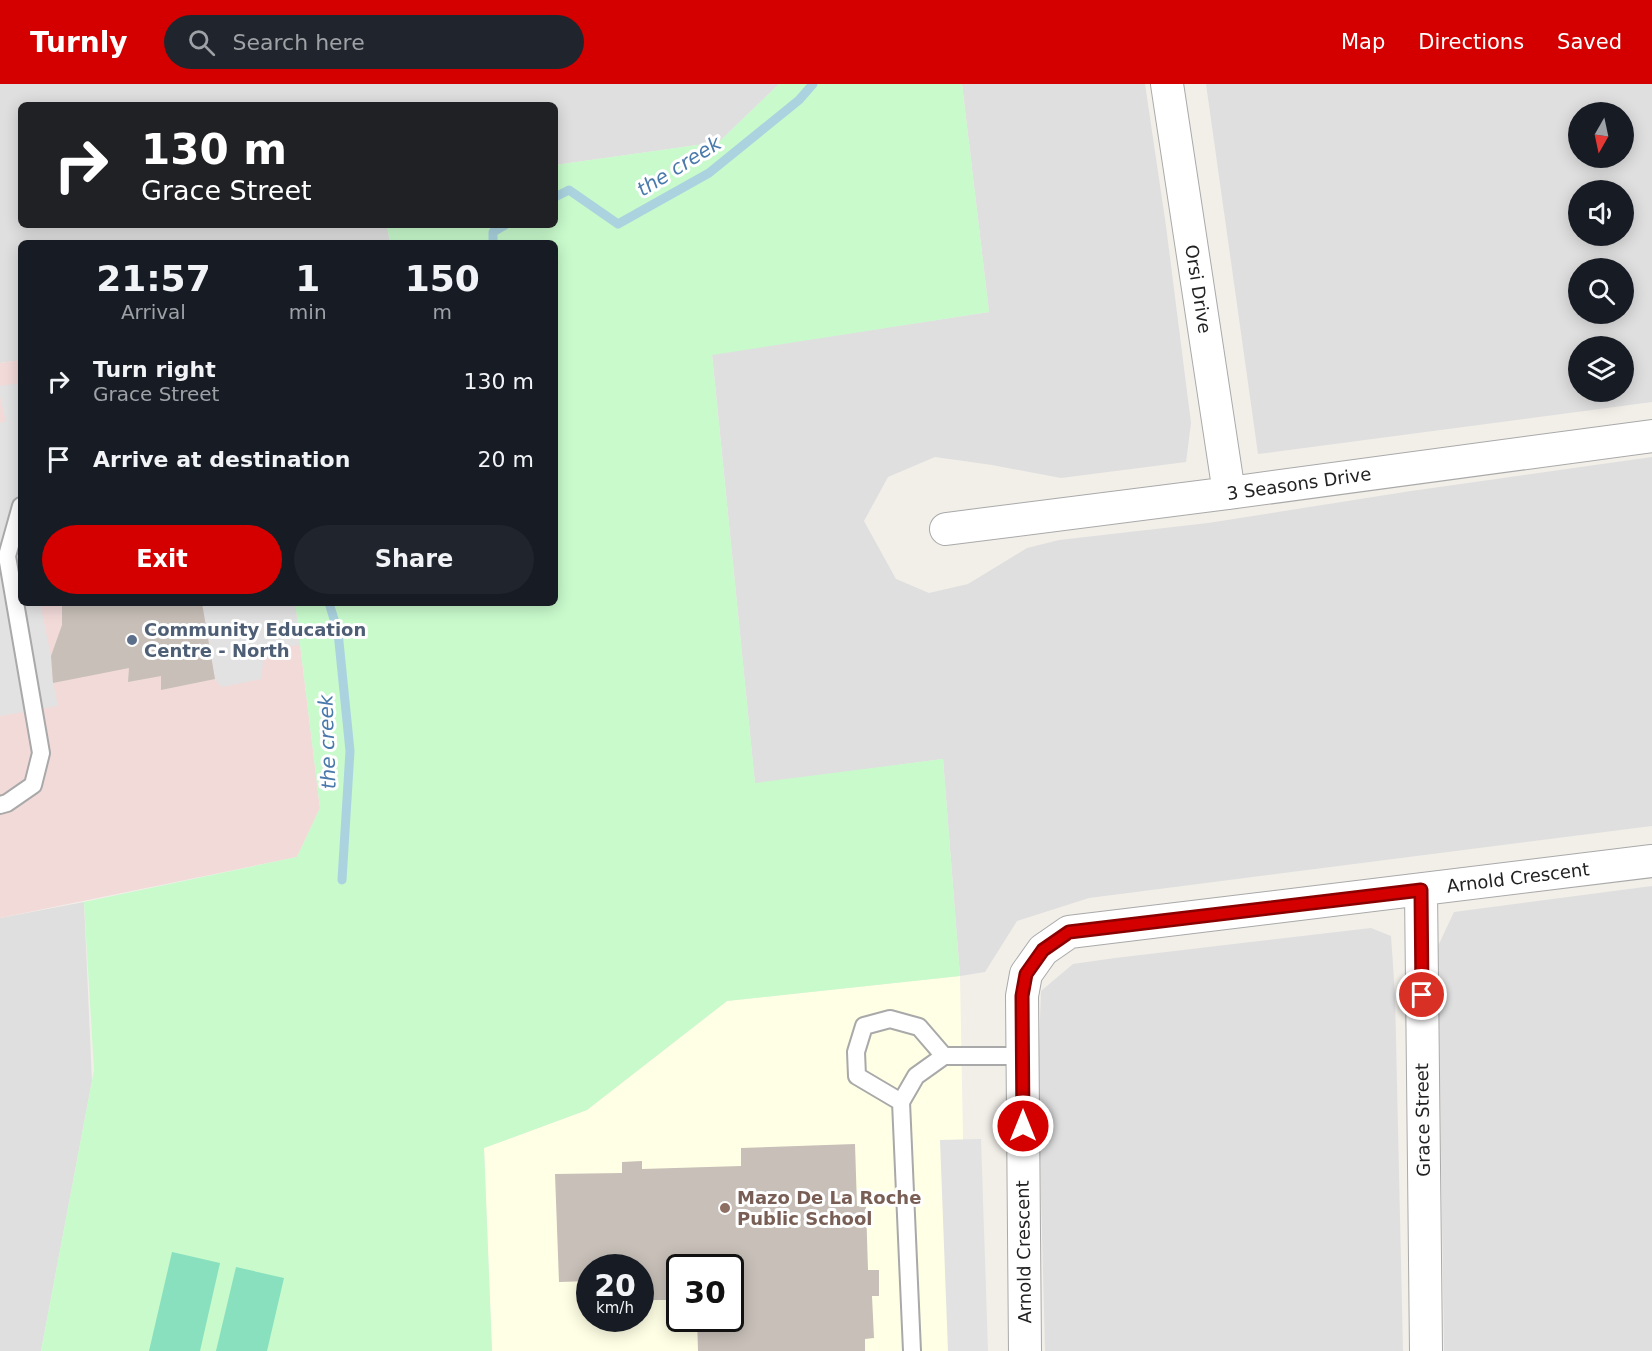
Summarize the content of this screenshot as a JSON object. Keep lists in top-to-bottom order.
{
  "streets": {
    "street": [
      "Orsi Drive",
      "3 Seasons Drive",
      "Arnold Crescent",
      "Grace Street"
    ]
  },
  "crossings": [
    ["Orsi Drive", "3 Seasons Drive"],
    ["Arnold Crescent", "Grace Street"]
  ],
  "water": ["the creek"],
  "places": ["Community Education Centre - North", "Mazo De La Roche Public School"],
  "north": "bottom",
  "page": {
    "header": "Turnly",
    "search": "Search here",
    "nav": ["Map", "Directions", "Saved"],
    "turn": ["130 m", "Grace Street"],
    "eta": [
      "21:57",
      "Arrival",
      "1",
      "min",
      "150",
      "m"
    ],
    "list": [
      {
        "name": "Turn right",
        "note": "Grace Street",
        "value": "130 m"
      },
      {
        "name": "Arrive at destination",
        "value": "20 m"
      }
    ],
    "buttons": ["Exit", "Share"],
    "speed": "20 km/h",
    "limit": "30"
  }
}
